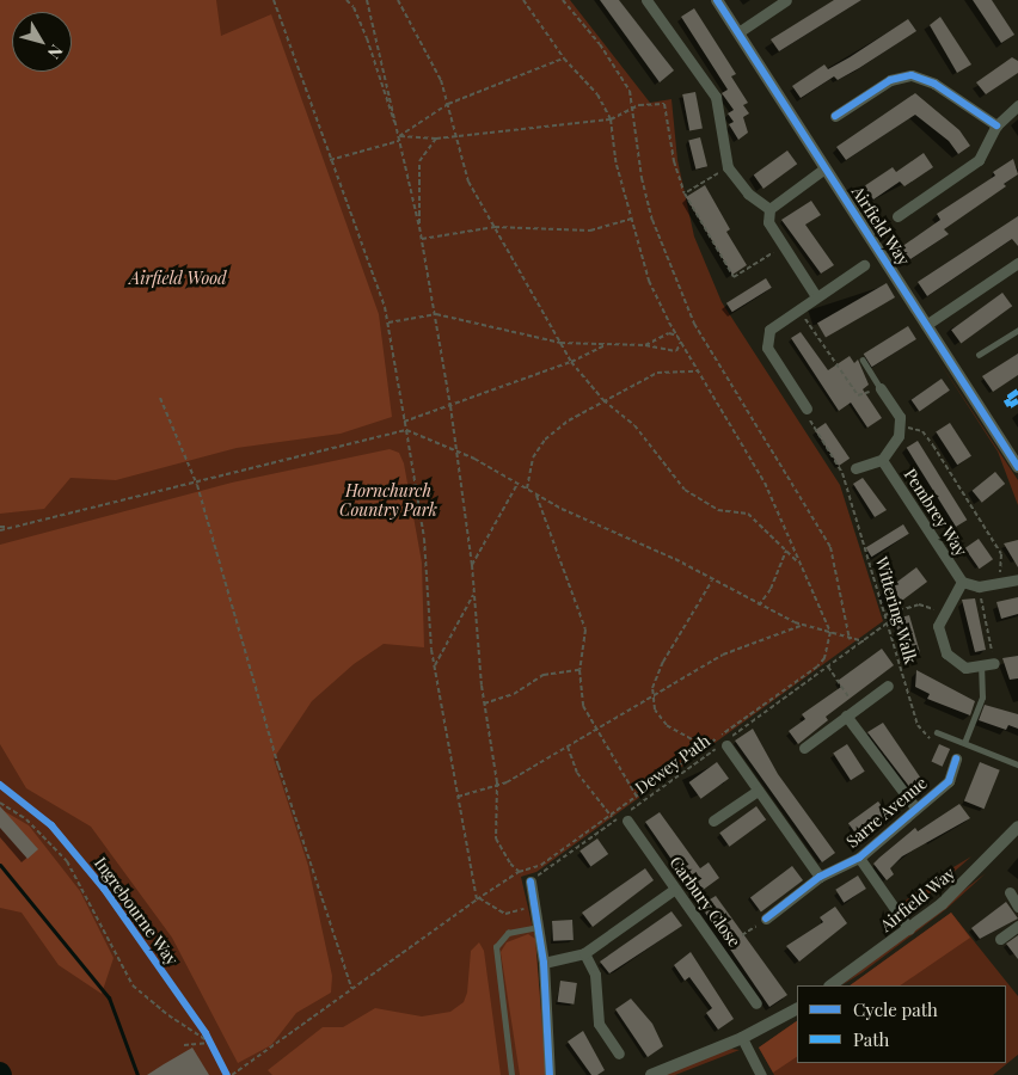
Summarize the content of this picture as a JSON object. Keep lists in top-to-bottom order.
{
  "streets": {
    "street": [
      "Airfield Way",
      "Pembrey Way",
      "Sarre Avenue",
      "Carbury Close"
    ],
    "path": ["Wittering Walk", "Dewey Path"],
    "cycle path": ["Ingrebourne Way"]
  },
  "crossings": [
    ["Airfield Way", "Sarre Avenue"],
    ["Wittering Walk", "Dewey Path"]
  ],
  "parks": ["Airfield Wood", "Hornchurch Country Park"],
  "legend": ["Cycle path", "Path"],
  "north": "bottom right"
}
